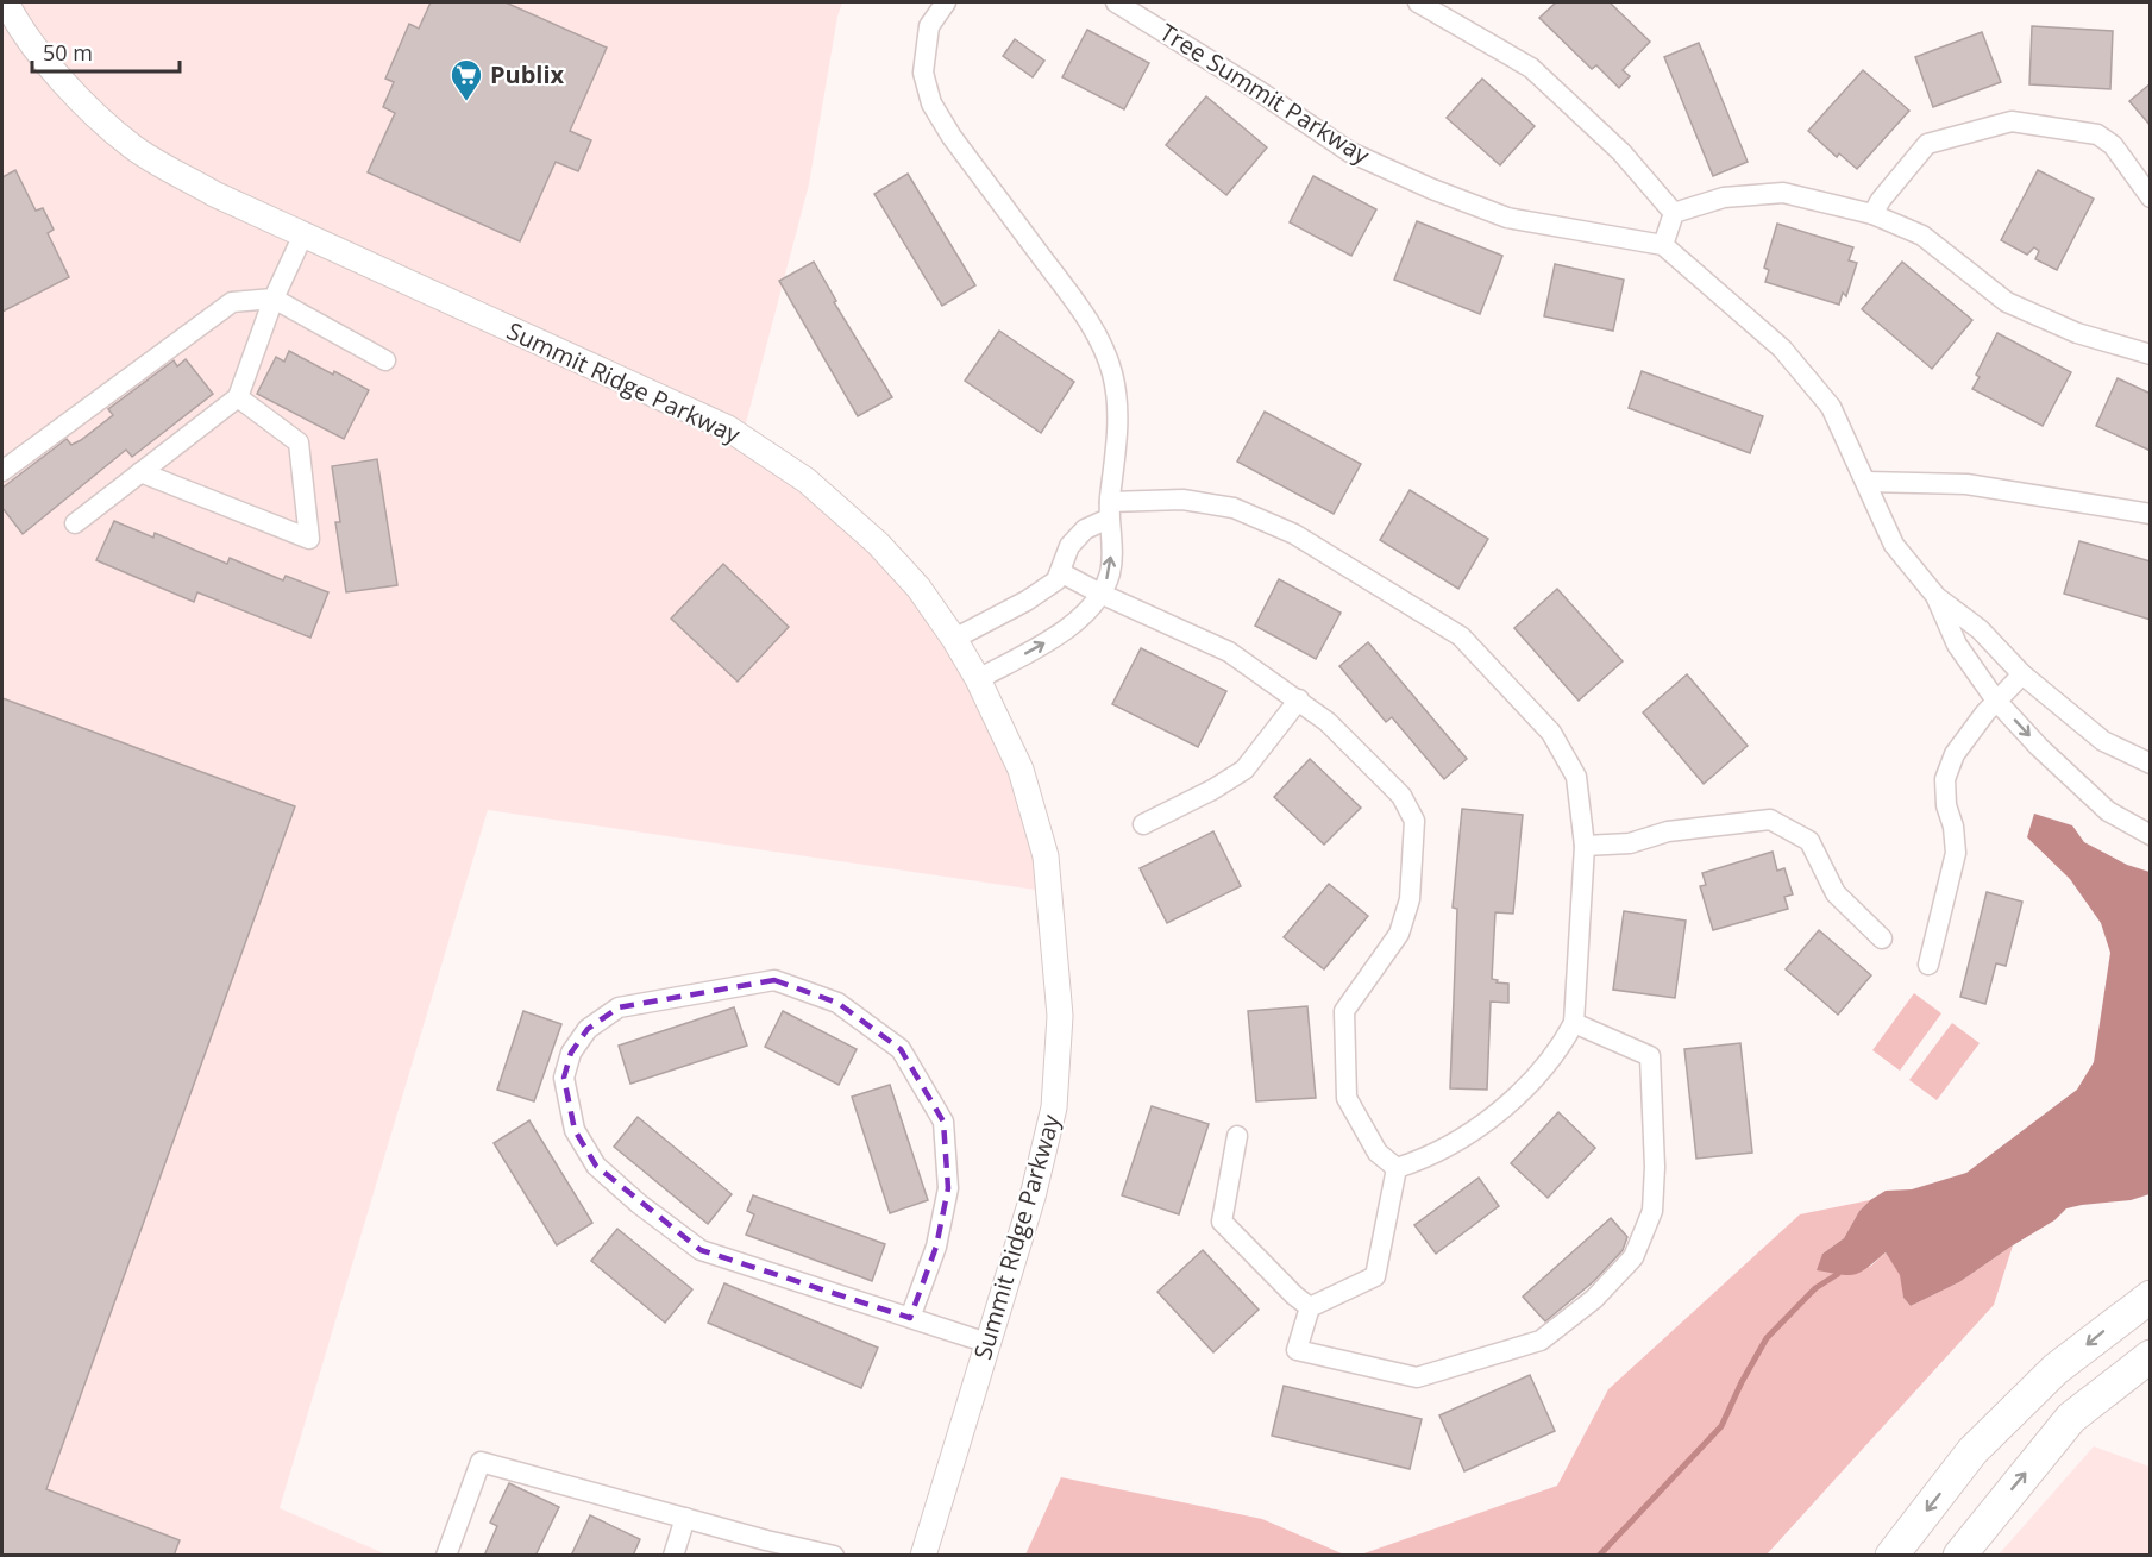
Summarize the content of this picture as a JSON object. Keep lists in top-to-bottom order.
{
  "streets": {
    "street": ["Tree Summit Parkway", "Summit Ridge Parkway"]
  },
  "places": {
    "supermarket": ["Publix"]
  },
  "scale_bar": "50 m"
}
